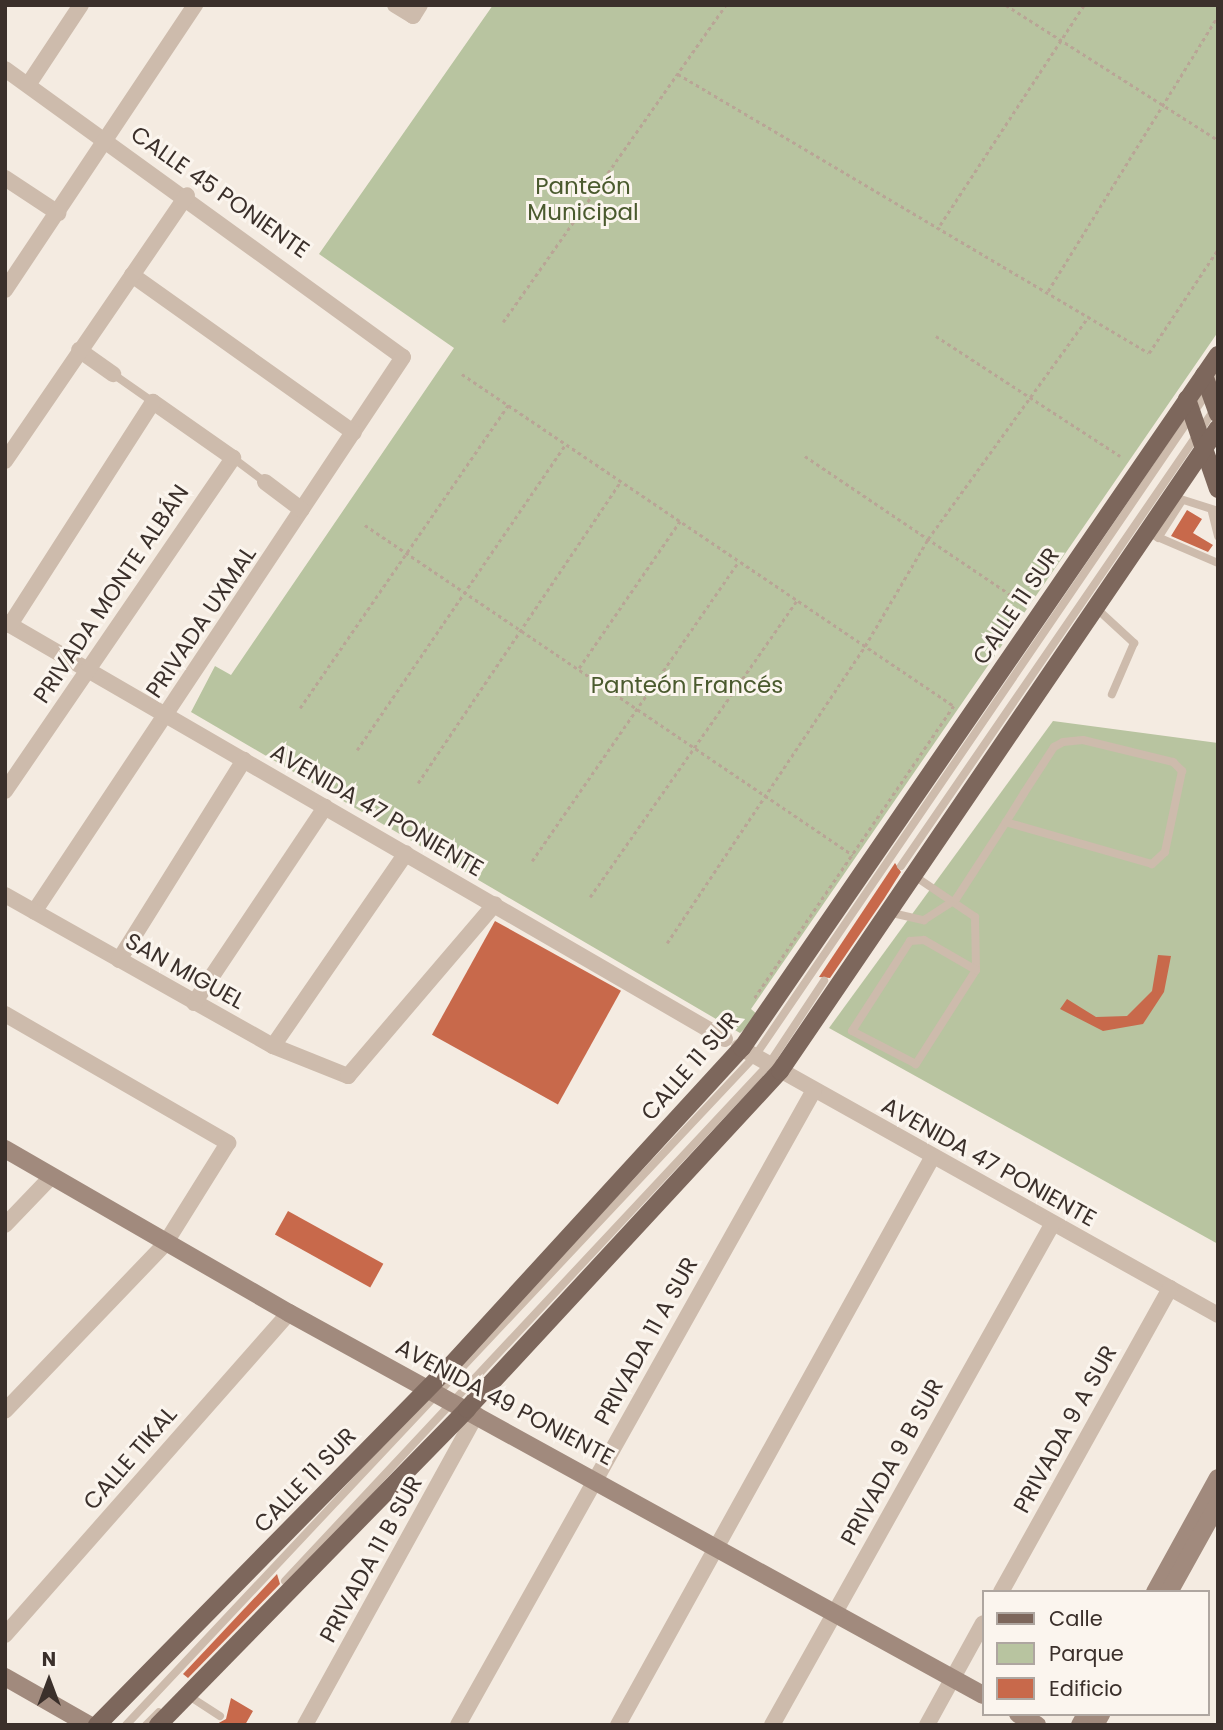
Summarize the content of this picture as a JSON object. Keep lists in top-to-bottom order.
{
  "streets": {
    "main road": ["CALLE 11 SUR", "AVENIDA 49 PONIENTE"],
    "street": [
      "CALLE 45 PONIENTE",
      "PRIVADA MONTE ALBÁN",
      "PRIVADA UXMAL",
      "AVENIDA 47 PONIENTE",
      "SAN MIGUEL",
      "PRIVADA 11 A SUR",
      "PRIVADA 9 A SUR",
      "CALLE TIKAL",
      "PRIVADA 9 B SUR",
      "PRIVADA 11 B SUR"
    ]
  },
  "crossings": [
    ["CALLE 45 PONIENTE", "PRIVADA UXMAL"],
    ["PRIVADA MONTE ALBÁN", "AVENIDA 47 PONIENTE"],
    ["CALLE 11 SUR", "AVENIDA 47 PONIENTE"],
    ["CALLE 11 SUR", "AVENIDA 49 PONIENTE"],
    ["CALLE 11 SUR", "PRIVADA 11 B SUR"],
    ["PRIVADA UXMAL", "AVENIDA 47 PONIENTE"],
    ["PRIVADA UXMAL", "SAN MIGUEL"],
    ["AVENIDA 47 PONIENTE", "SAN MIGUEL"],
    ["AVENIDA 47 PONIENTE", "PRIVADA 11 A SUR"],
    ["AVENIDA 47 PONIENTE", "PRIVADA 9 A SUR"],
    ["AVENIDA 47 PONIENTE", "PRIVADA 9 B SUR"],
    ["PRIVADA 11 A SUR", "AVENIDA 49 PONIENTE"],
    ["AVENIDA 49 PONIENTE", "CALLE TIKAL"],
    ["AVENIDA 49 PONIENTE", "PRIVADA 9 B SUR"],
    ["AVENIDA 49 PONIENTE", "PRIVADA 11 B SUR"]
  ],
  "parks": ["Panteón Municipal", "Panteón Francés"],
  "legend": ["Calle", "Parque", "Edificio"],
  "north": "top"
}
